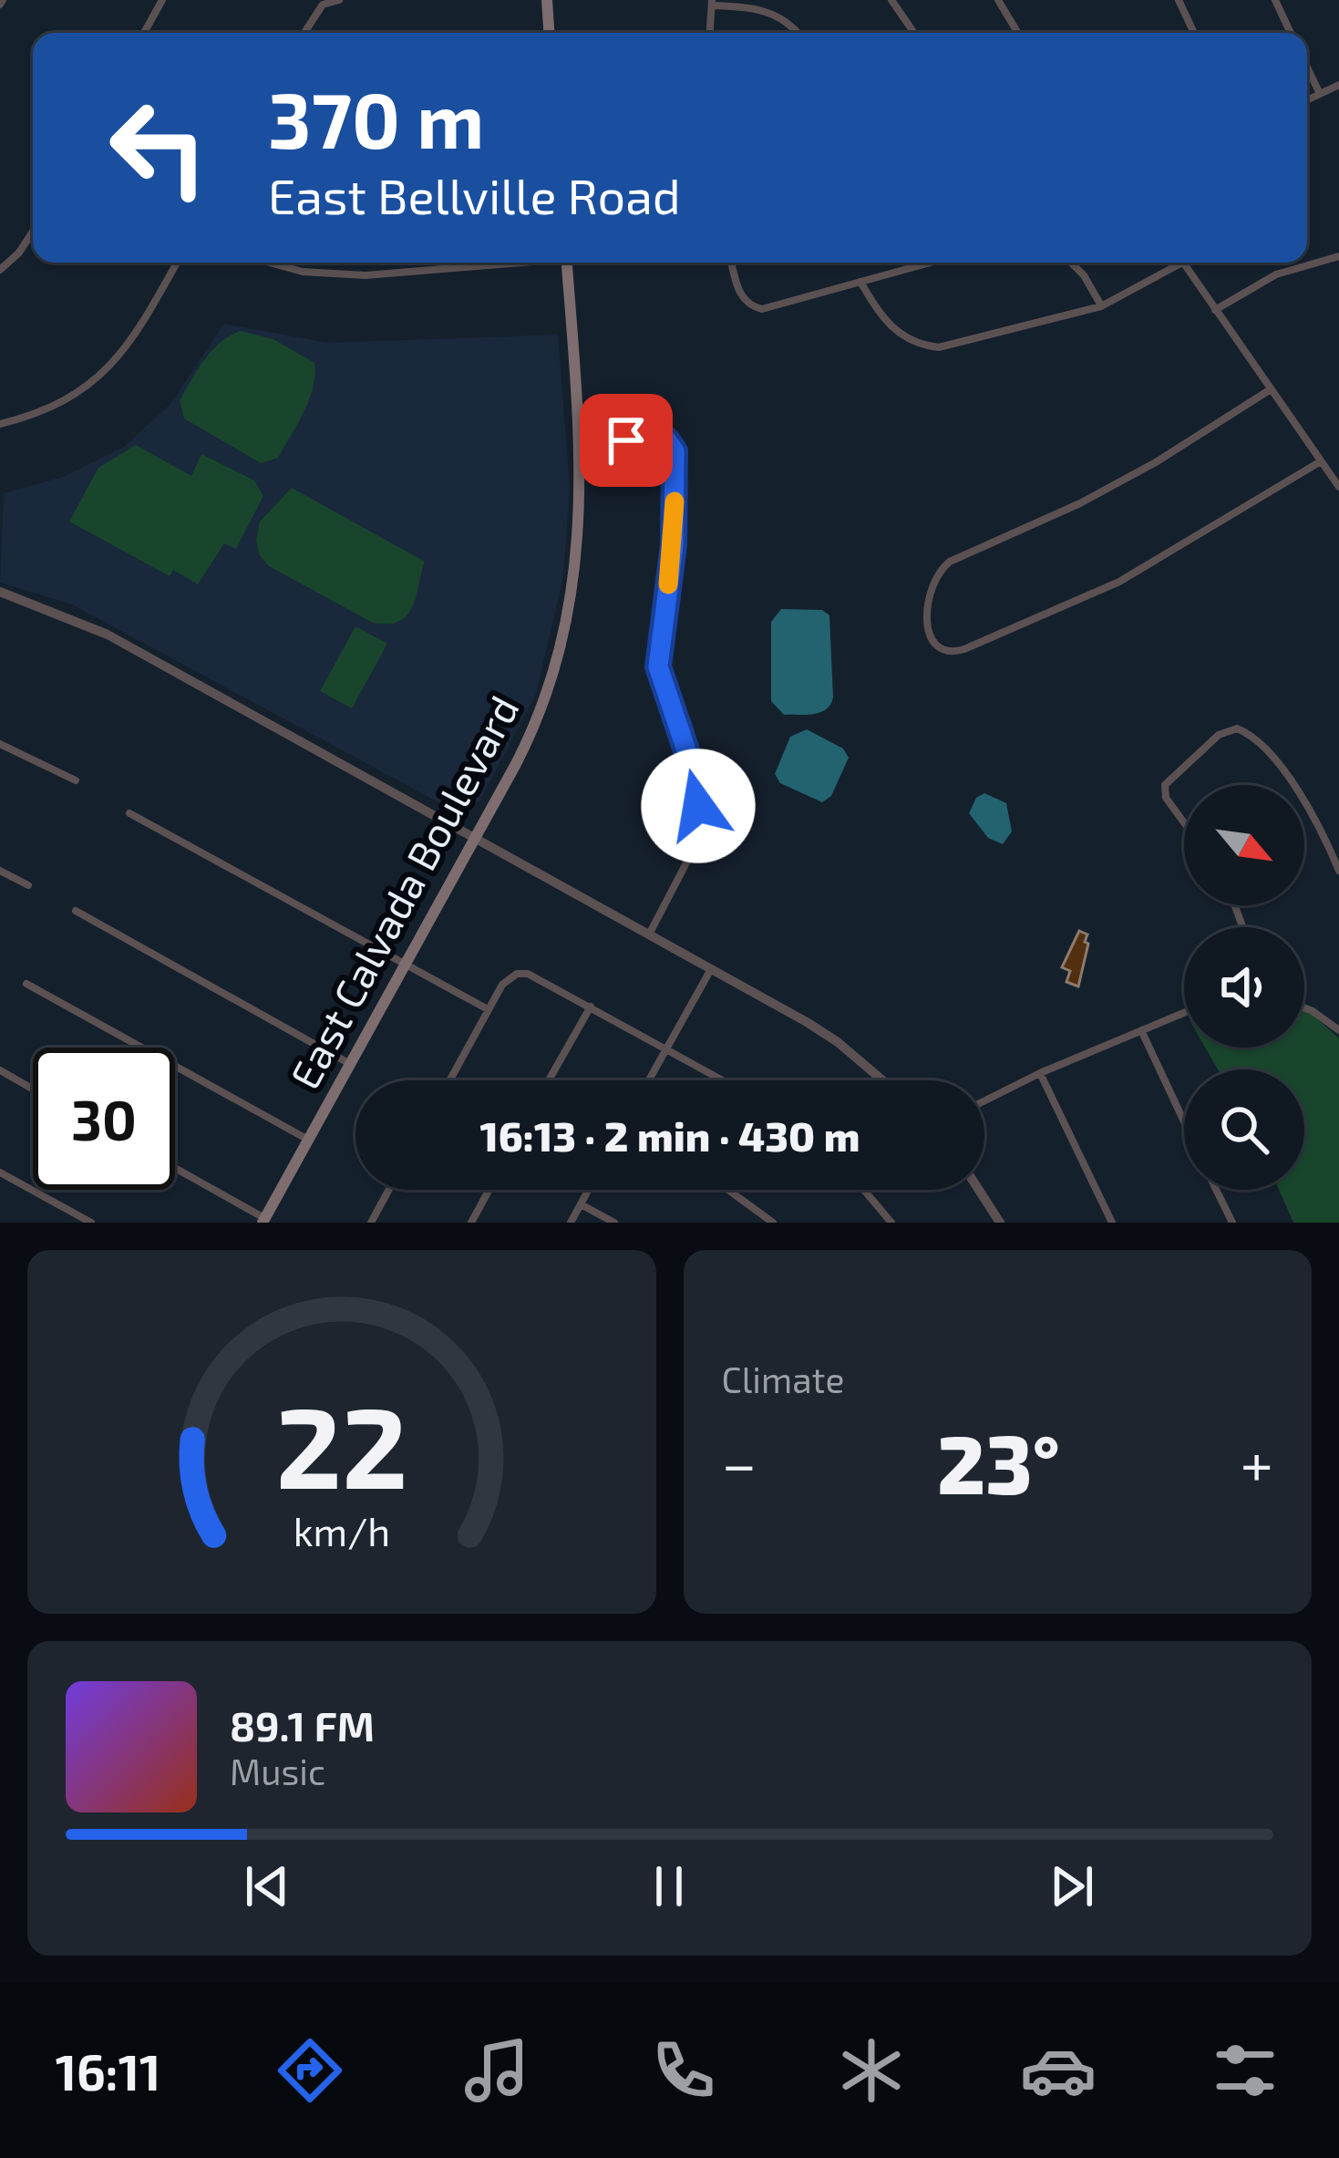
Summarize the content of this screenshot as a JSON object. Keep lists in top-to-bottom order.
{
  "streets": {
    "main road": ["East Calvada Boulevard"]
  },
  "north": "bottom right",
  "page": {
    "turn": ["370 m", "East Bellville Road"],
    "limit": "30",
    "trip": "16:13 · 2 min · 430 m",
    "tile": "Climate",
    "heat": ["−", "23°", "+"],
    "song": ["89.1 FM", "Music"],
    "tabs": "16:11",
    "gauge": ["22", "km/h"]
  }
}
